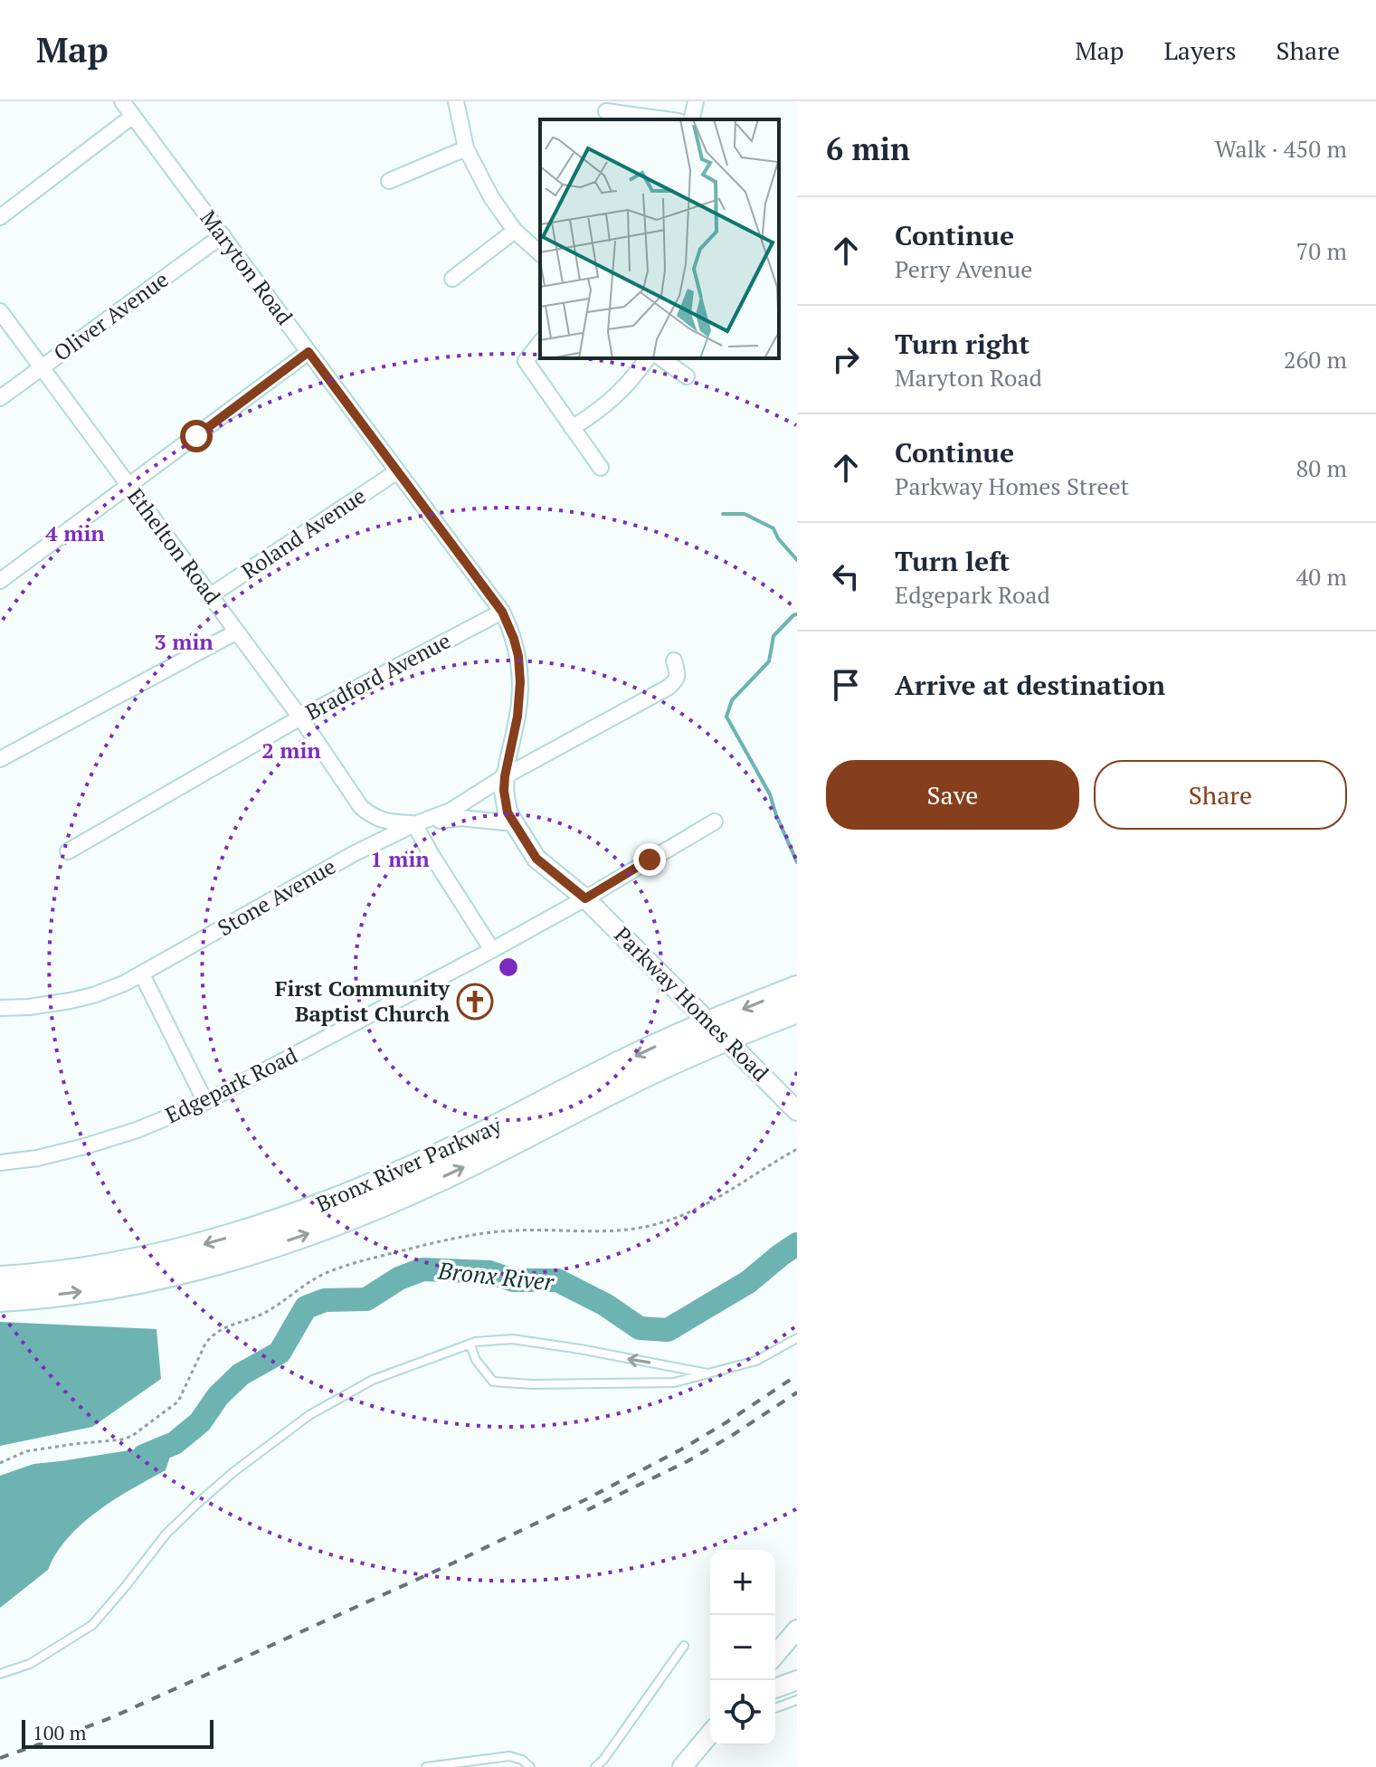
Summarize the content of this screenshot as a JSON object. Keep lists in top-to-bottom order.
{
  "streets": {
    "highway": ["Bronx River Parkway"],
    "street": [
      "Maryton Road",
      "Oliver Avenue",
      "Roland Avenue",
      "Ethelton Road",
      "Bradford Avenue",
      "Stone Avenue",
      "Parkway Homes Road",
      "Edgepark Road"
    ]
  },
  "crossings": [
    ["Maryton Road", "Oliver Avenue"],
    ["Maryton Road", "Roland Avenue"],
    ["Maryton Road", "Bradford Avenue"],
    ["Maryton Road", "Stone Avenue"],
    ["Maryton Road", "Parkway Homes Road"],
    ["Oliver Avenue", "Ethelton Road"],
    ["Roland Avenue", "Ethelton Road"],
    ["Ethelton Road", "Bradford Avenue"],
    ["Ethelton Road", "Stone Avenue"],
    ["Stone Avenue", "Parkway Homes Road"],
    ["Parkway Homes Road", "Edgepark Road"],
    ["Parkway Homes Road", "Bronx River Parkway"]
  ],
  "water": ["Bronx River"],
  "places": {
    "church": ["First Community Baptist Church"]
  },
  "scale_bar": "100 m",
  "page": {
    "header": "Map",
    "nav": ["Map", "Layers", "Share"],
    "heading": ["6 min", "Walk · 450 m"],
    "list": [
      ["Continue", "Perry Avenue", "70 m"],
      ["Turn right", "Maryton Road", "260 m"],
      ["Continue", "Parkway Homes Street", "80 m"],
      ["Turn left", "Edgepark Road", "40 m"],
      "Arrive at destination"
    ],
    "buttons": ["Save", "Share"],
    "map_buttons": ["+", "−"],
    "scale": "100 m"
  },
  "rings": [
    "4 min",
    "3 min",
    "2 min",
    "1 min"
  ]
}
